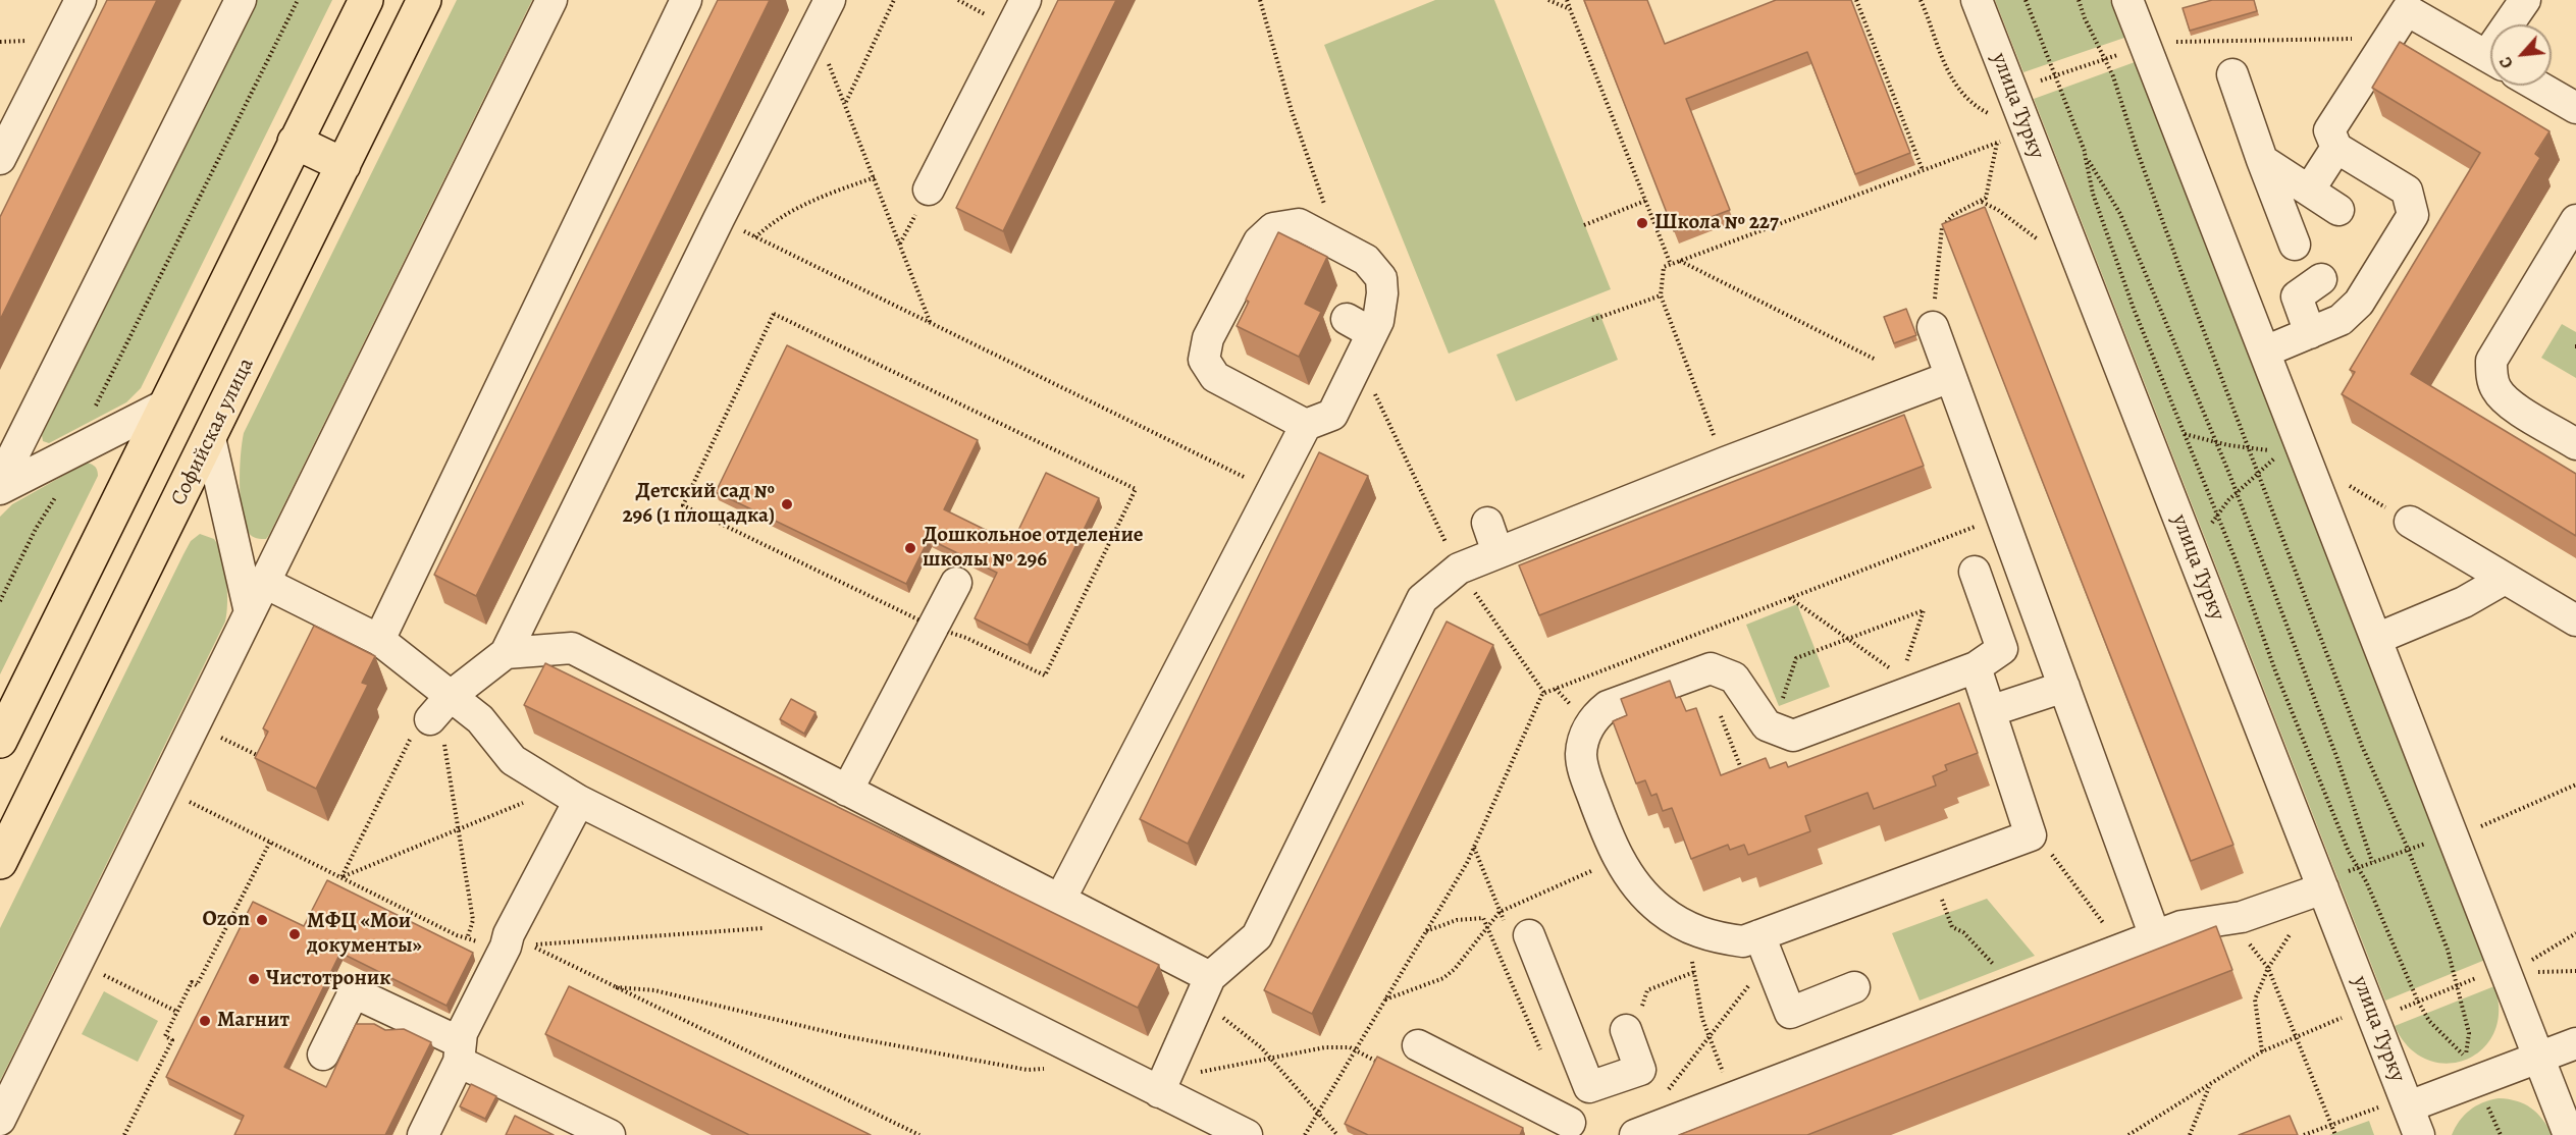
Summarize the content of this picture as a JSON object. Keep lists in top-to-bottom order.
{
  "streets": {
    "main road": ["Софийская улица"],
    "street": ["улица Турку"]
  },
  "places": [
    "Школа № 227",
    "Детский сад № 296 (1 площадка)",
    "Дошкольное отделение школы № 296",
    "Ozon",
    "МФЦ «Мои документы»",
    "Чистотроник",
    "Магнит"
  ],
  "north": "bottom left"
}
